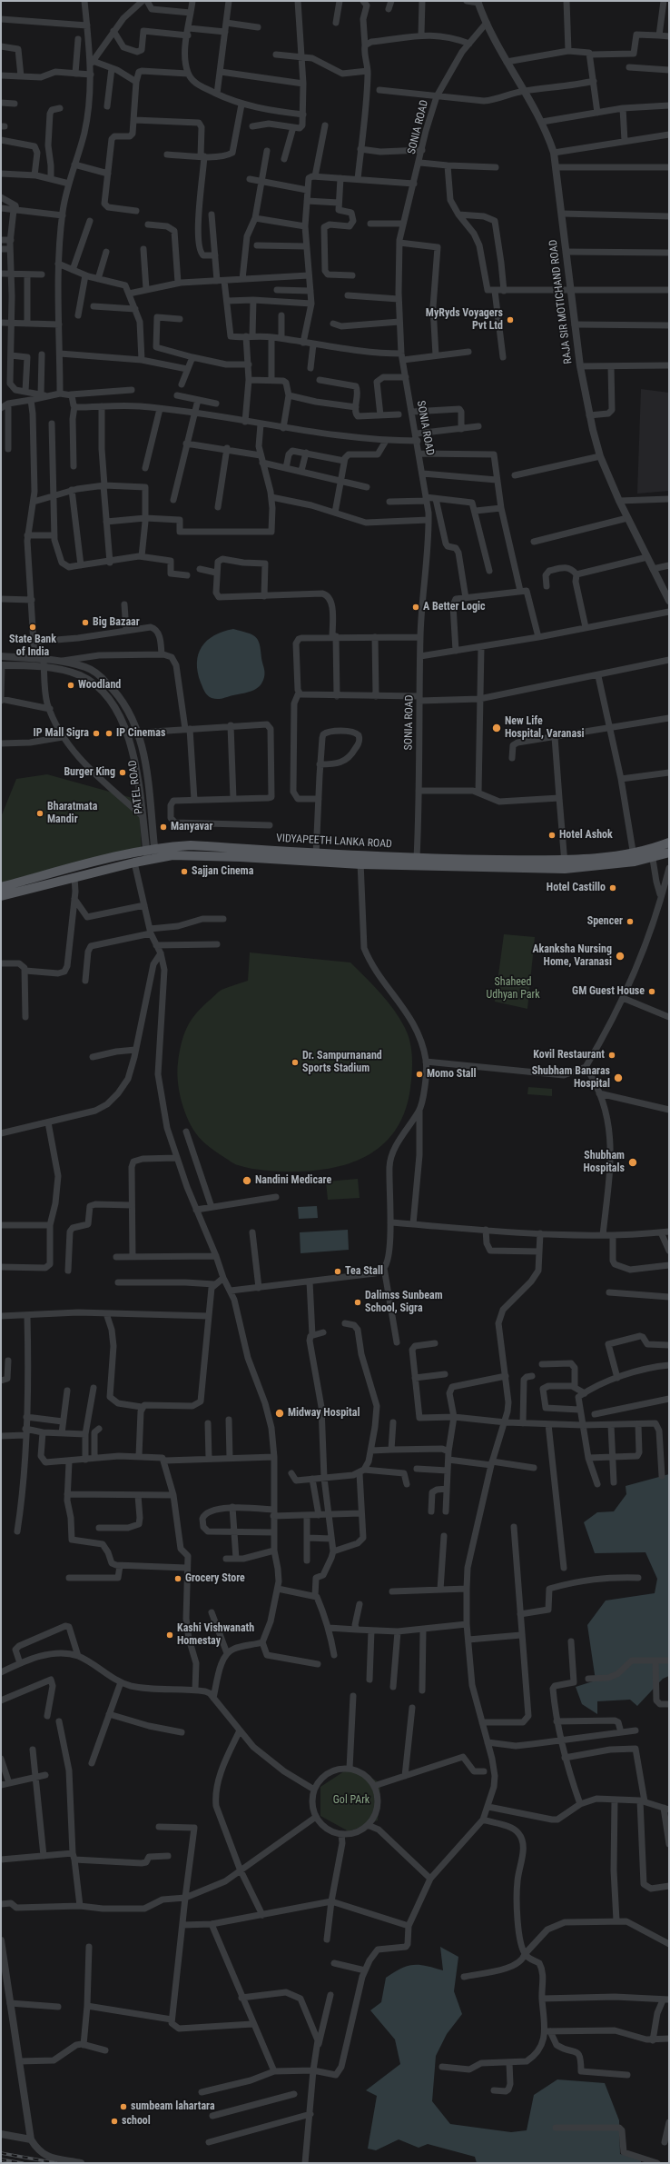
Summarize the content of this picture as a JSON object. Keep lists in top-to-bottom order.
{
  "streets": {
    "main road": ["VIDYAPEETH LANKA ROAD"],
    "street": ["SONIA ROAD", "RAJA SIR MOTICHAND ROAD", "PATEL ROAD"]
  },
  "crossings": [
    ["SONIA ROAD", "RAJA SIR MOTICHAND ROAD"],
    ["SONIA ROAD", "VIDYAPEETH LANKA ROAD"],
    ["PATEL ROAD", "VIDYAPEETH LANKA ROAD"]
  ],
  "parks": ["Shaheed Udhyan Park", "Gol PArk"],
  "places": [
    "MyRyds Voyagers Pvt Ltd",
    "A Better Logic",
    "Big Bazaar",
    "State Bank of India",
    "Woodland",
    "New Life Hospital, Varanasi",
    "IP Mall Sigra",
    "IP Cinemas",
    "Burger King",
    "Bharatmata Mandir",
    "Manyavar",
    "Hotel Ashok",
    "Sajjan Cinema",
    "Hotel Castillo",
    "Spencer",
    "Akanksha Nursing Home, Varanasi",
    "GM Guest House",
    "Kovil Restaurant",
    "Dr. Sampurnanand Sports Stadium",
    "Momo Stall",
    "Shubham Banaras Hospital",
    "Shubham Hospitals",
    "Nandini Medicare",
    "Tea Stall",
    "Dalimss Sunbeam School, Sigra",
    "Midway Hospital",
    "Grocery Store",
    "Kashi Vishwanath Homestay",
    "sumbeam lahartara",
    "school"
  ]
}
